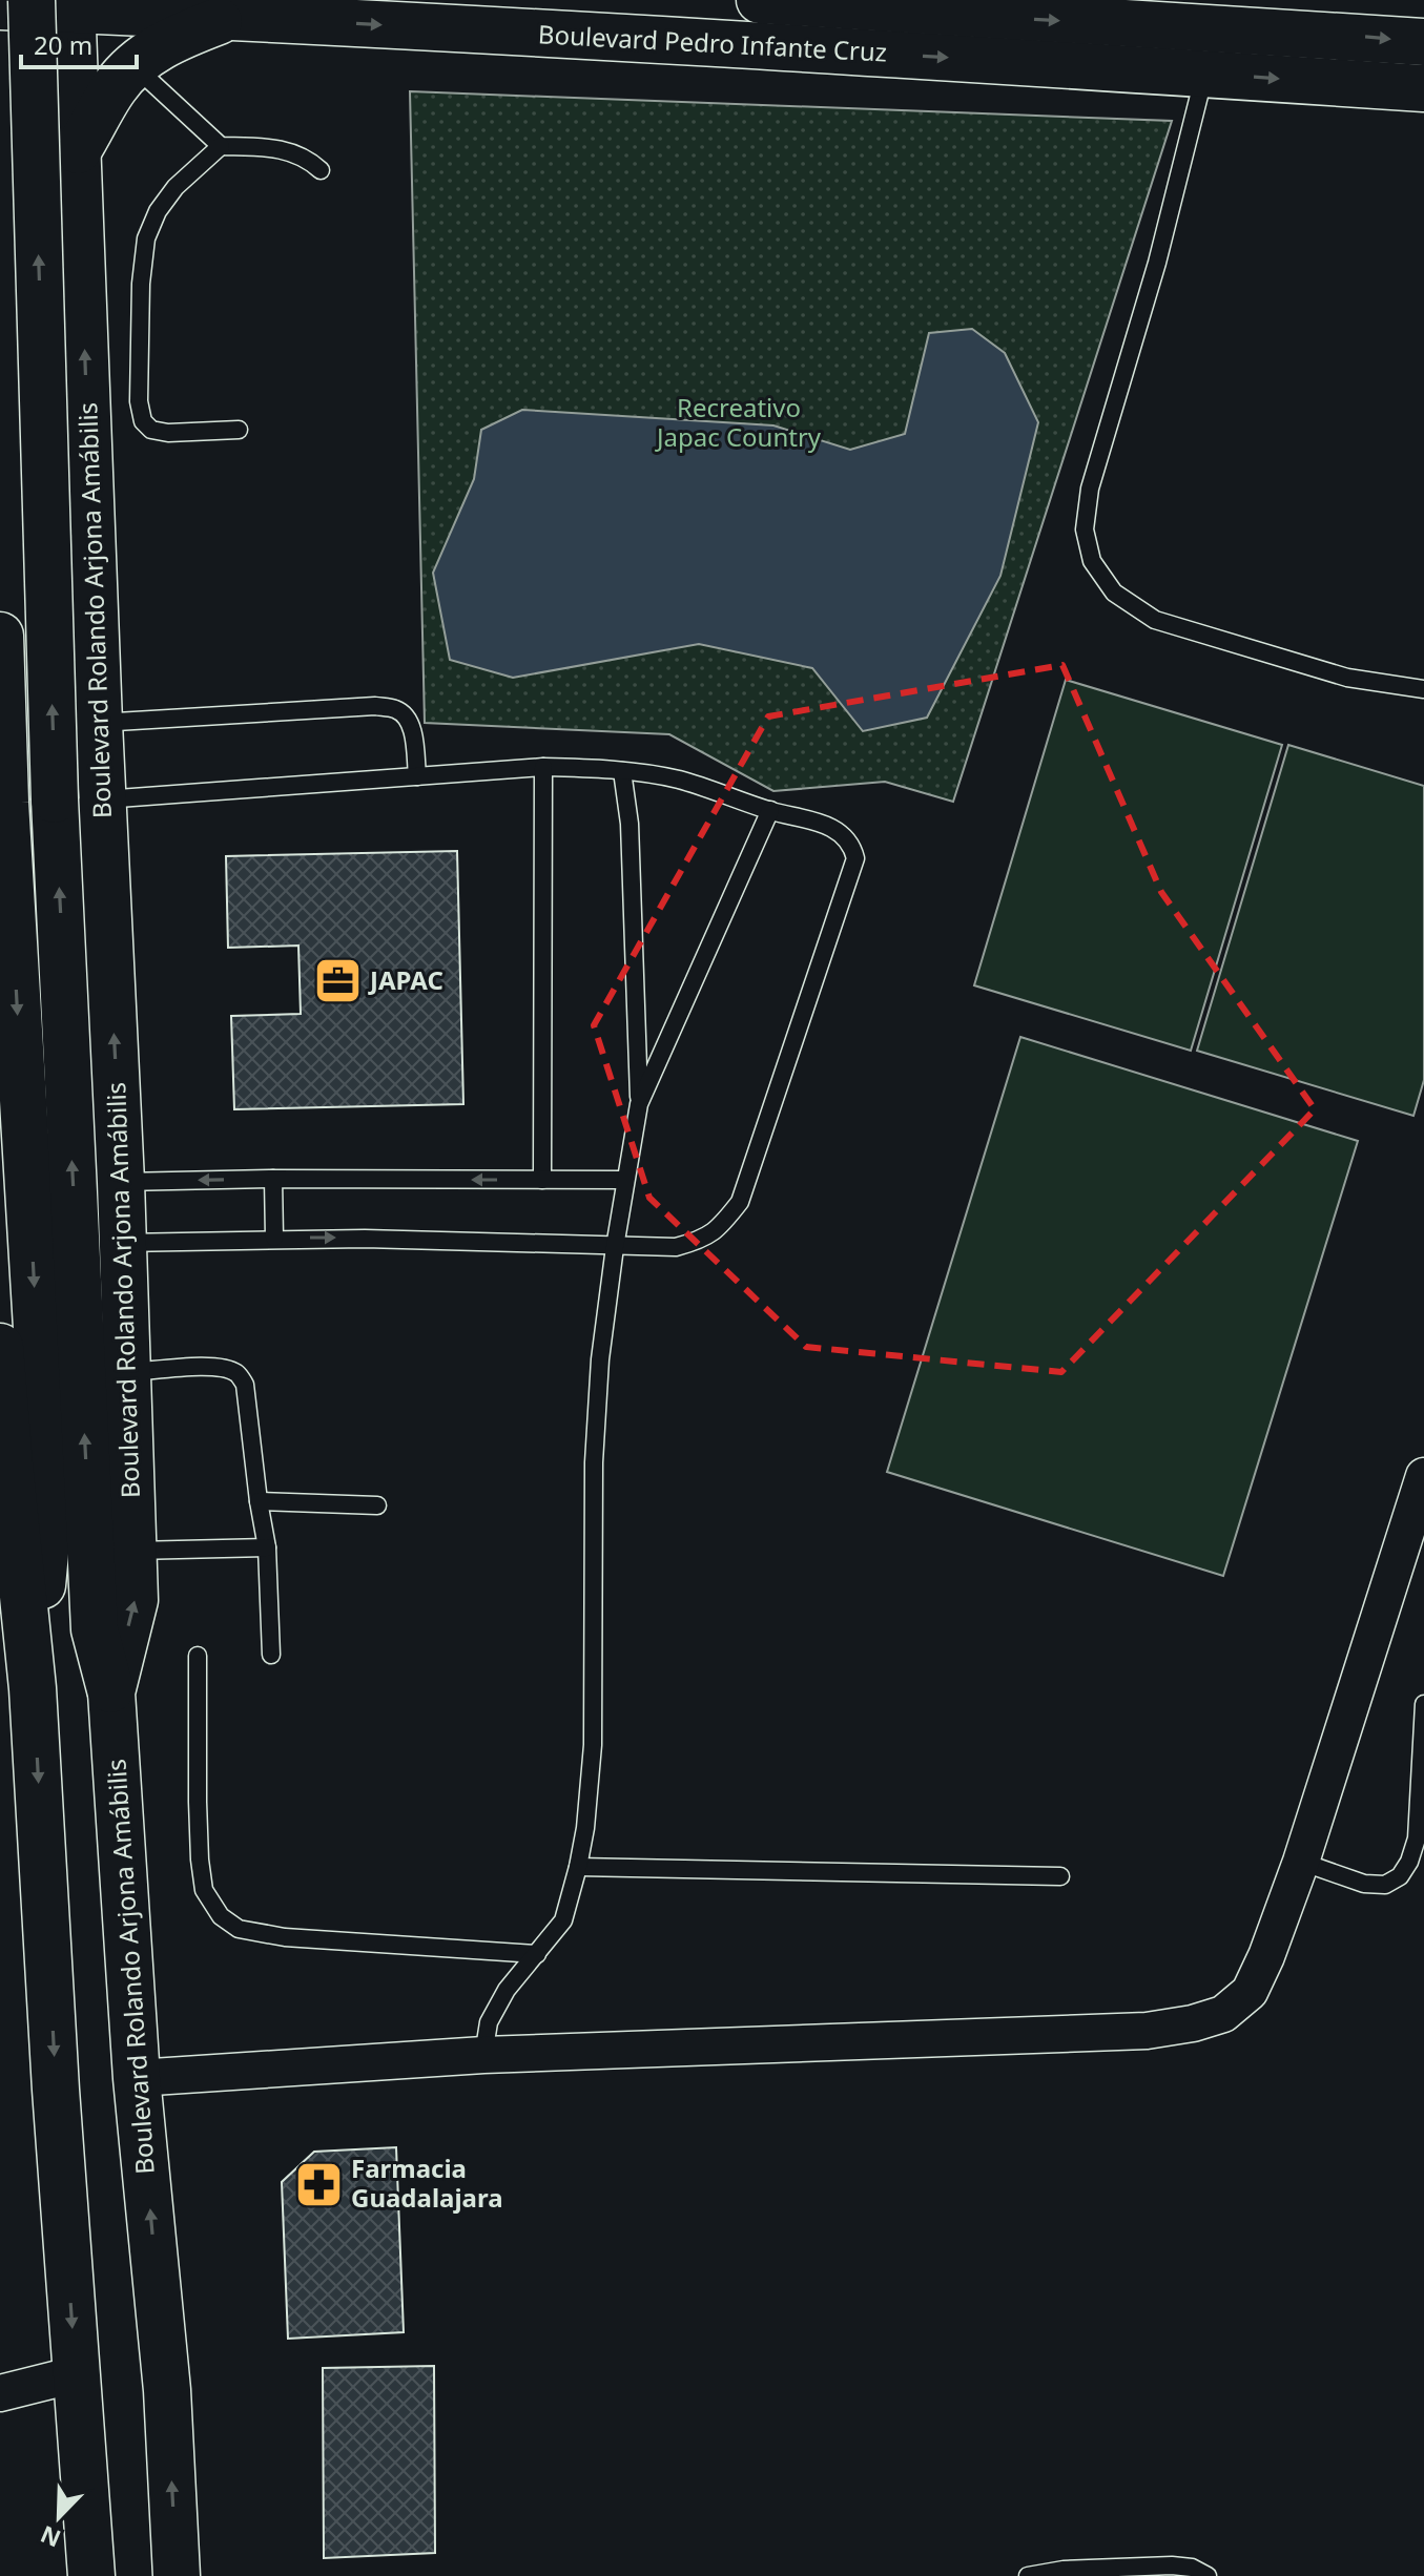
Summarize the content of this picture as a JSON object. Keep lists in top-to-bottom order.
{
  "streets": {
    "main road": ["Boulevard Pedro Infante Cruz", "Boulevard Rolando Arjona Amábilis"]
  },
  "crossings": [
    ["Boulevard Pedro Infante Cruz", "Boulevard Rolando Arjona Amábilis"]
  ],
  "one_way": ["Boulevard Pedro Infante Cruz"],
  "parks": ["Recreativo Japac Country"],
  "places": {
    "office": ["JAPAC"],
    "pharmacy": ["Farmacia Guadalajara"]
  },
  "scale_bar": "20 m",
  "north": "bottom left"
}
